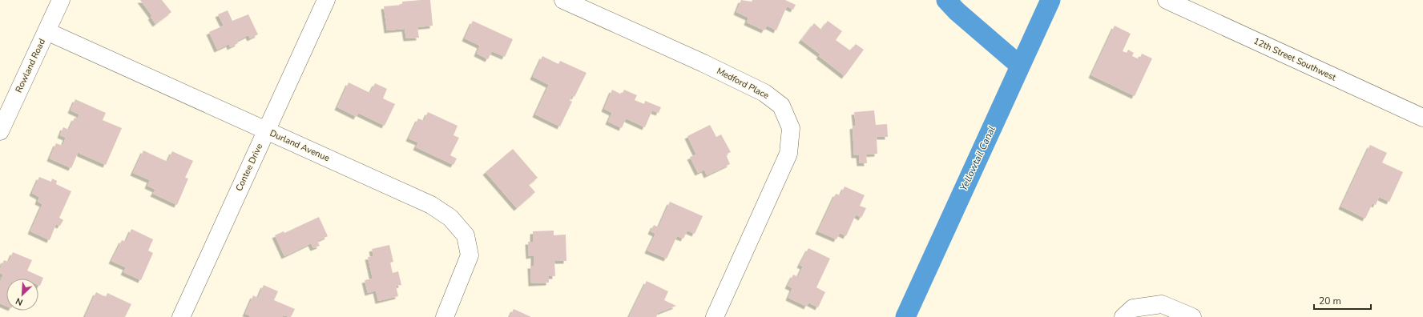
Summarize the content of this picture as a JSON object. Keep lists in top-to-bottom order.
{
  "streets": {
    "street": [
      "12th Street Southwest",
      "Rowland Road",
      "Medford Place",
      "Durland Avenue",
      "Contee Drive"
    ]
  },
  "crossings": [
    ["Rowland Road", "Durland Avenue"],
    ["Durland Avenue", "Contee Drive"]
  ],
  "water": ["Yellowtail Canal"],
  "scale_bar": "20 m",
  "north": "bottom left"
}
